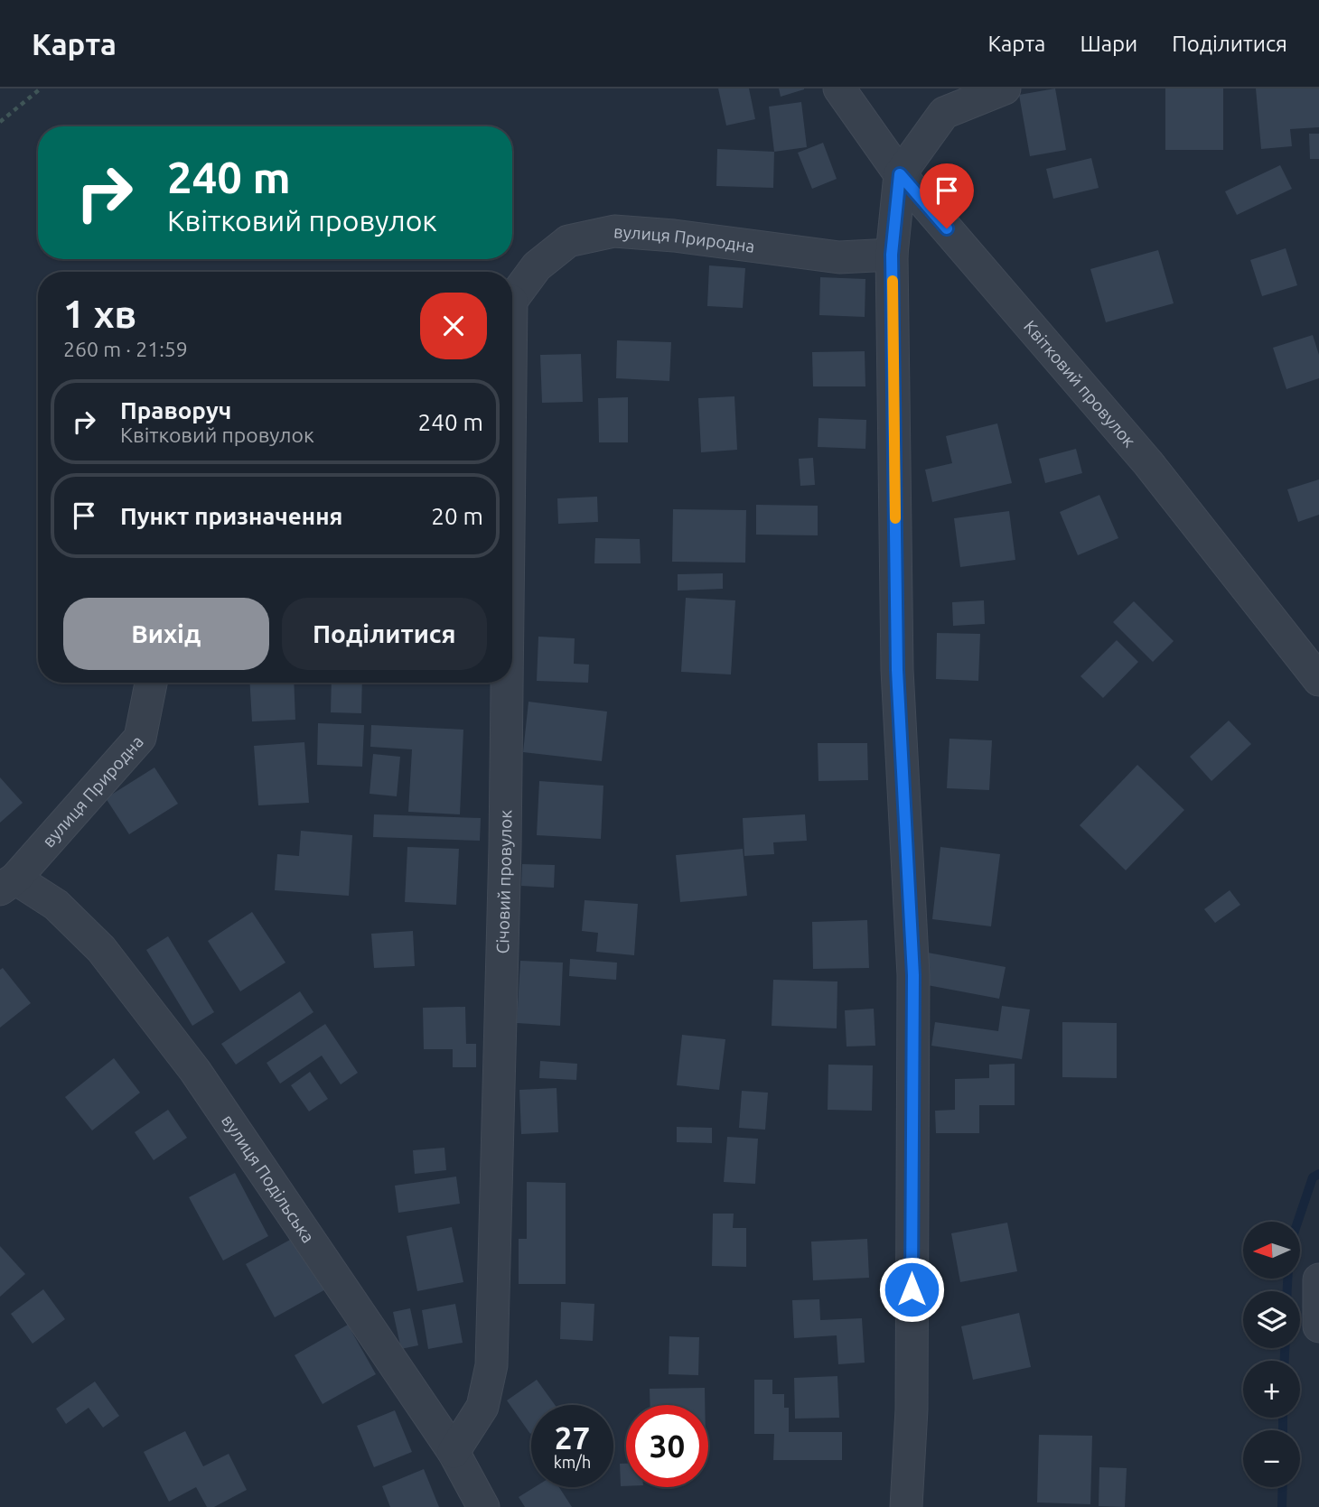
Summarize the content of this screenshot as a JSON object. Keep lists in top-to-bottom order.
{
  "streets": {
    "street": [
      "вулиця Природна",
      "Квітковий провулок",
      "Січовий провулок",
      "вулиця Подільська"
    ]
  },
  "crossings": [
    ["вулиця Природна", "вулиця Подільська"],
    ["Січовий провулок", "вулиця Подільська"]
  ],
  "north": "left",
  "page": {
    "header": "Карта",
    "nav": ["Карта", "Шари", "Поділитися"],
    "turn": ["240 m", "Квітковий провулок"],
    "heading": ["1 хв", "260 m · 21:59"],
    "list": [
      {
        "name": "Праворуч",
        "note": "Квітковий провулок",
        "value": "240 m"
      },
      {
        "name": "Пункт призначення",
        "value": "20 m"
      }
    ],
    "buttons": ["Вихід", "Поділитися"],
    "map_buttons": ["+", "−"],
    "speed": "27 km/h",
    "limit": "30"
  }
}
